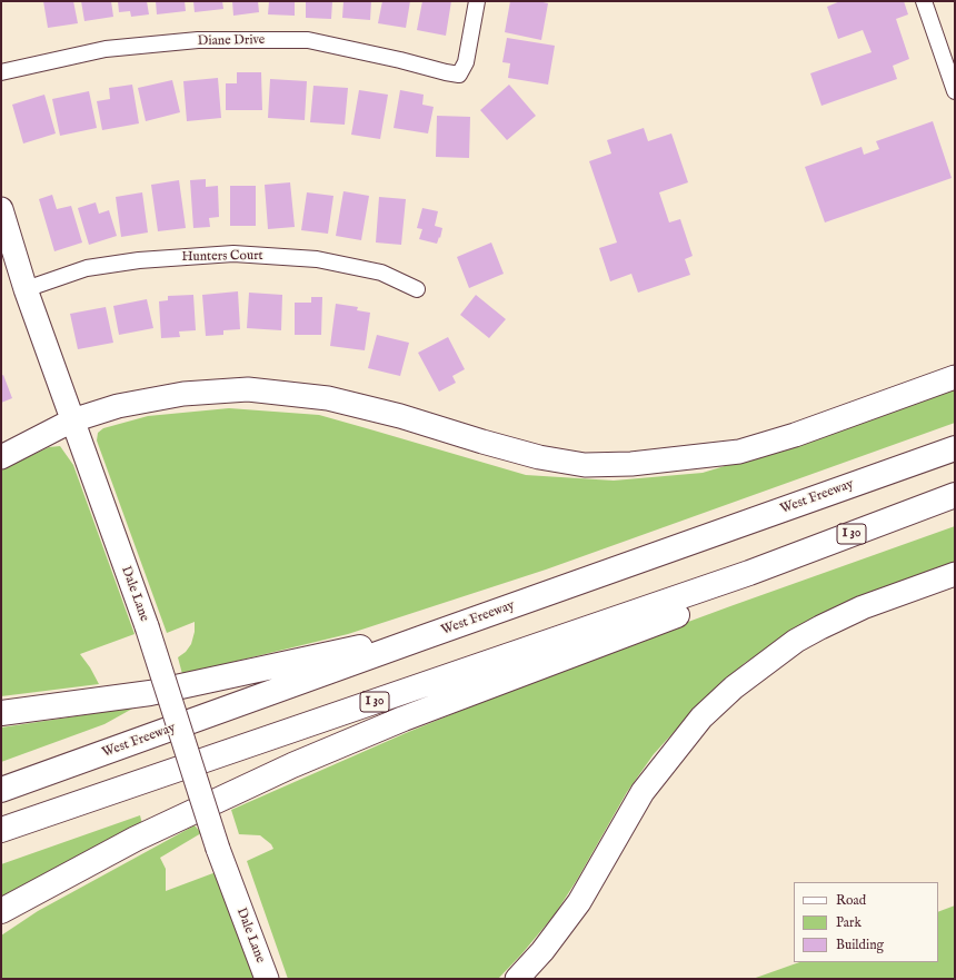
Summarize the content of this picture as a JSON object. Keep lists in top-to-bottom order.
{
  "streets": {
    "highway": ["West Freeway", "I 30"],
    "main road": ["Dale Lane"],
    "street": ["Diane Drive", "Hunters Court"]
  },
  "crossings": [
    ["Hunters Court", "Dale Lane"]
  ],
  "legend": ["Road", "Park", "Building"]
}
